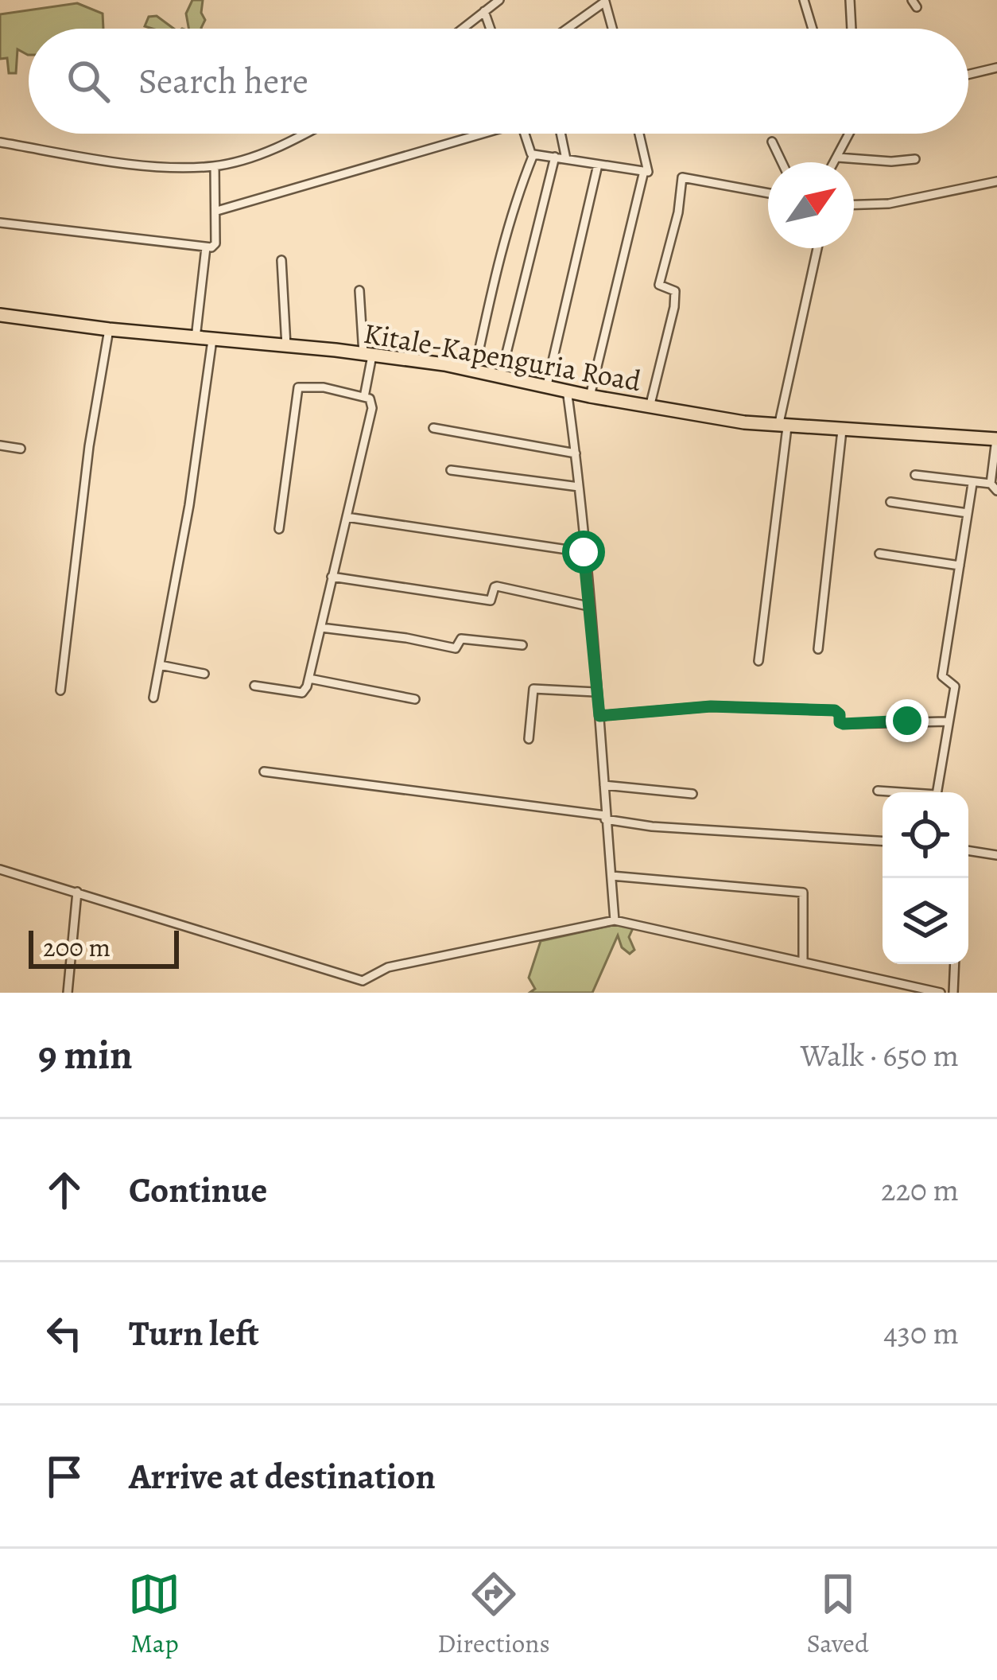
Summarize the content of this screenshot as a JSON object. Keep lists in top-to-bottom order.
{
  "streets": {
    "highway": ["Kitale-Kapenguria Road"]
  },
  "scale_bar": "200 m",
  "north": "top right",
  "page": {
    "search": "Search here",
    "scale": "200 m",
    "heading": ["9 min", "Walk · 650 m"],
    "list": [
      ["Continue", "220 m"],
      ["Turn left", "430 m"],
      "Arrive at destination"
    ],
    "nav": ["Map", "Directions", "Saved"]
  }
}
